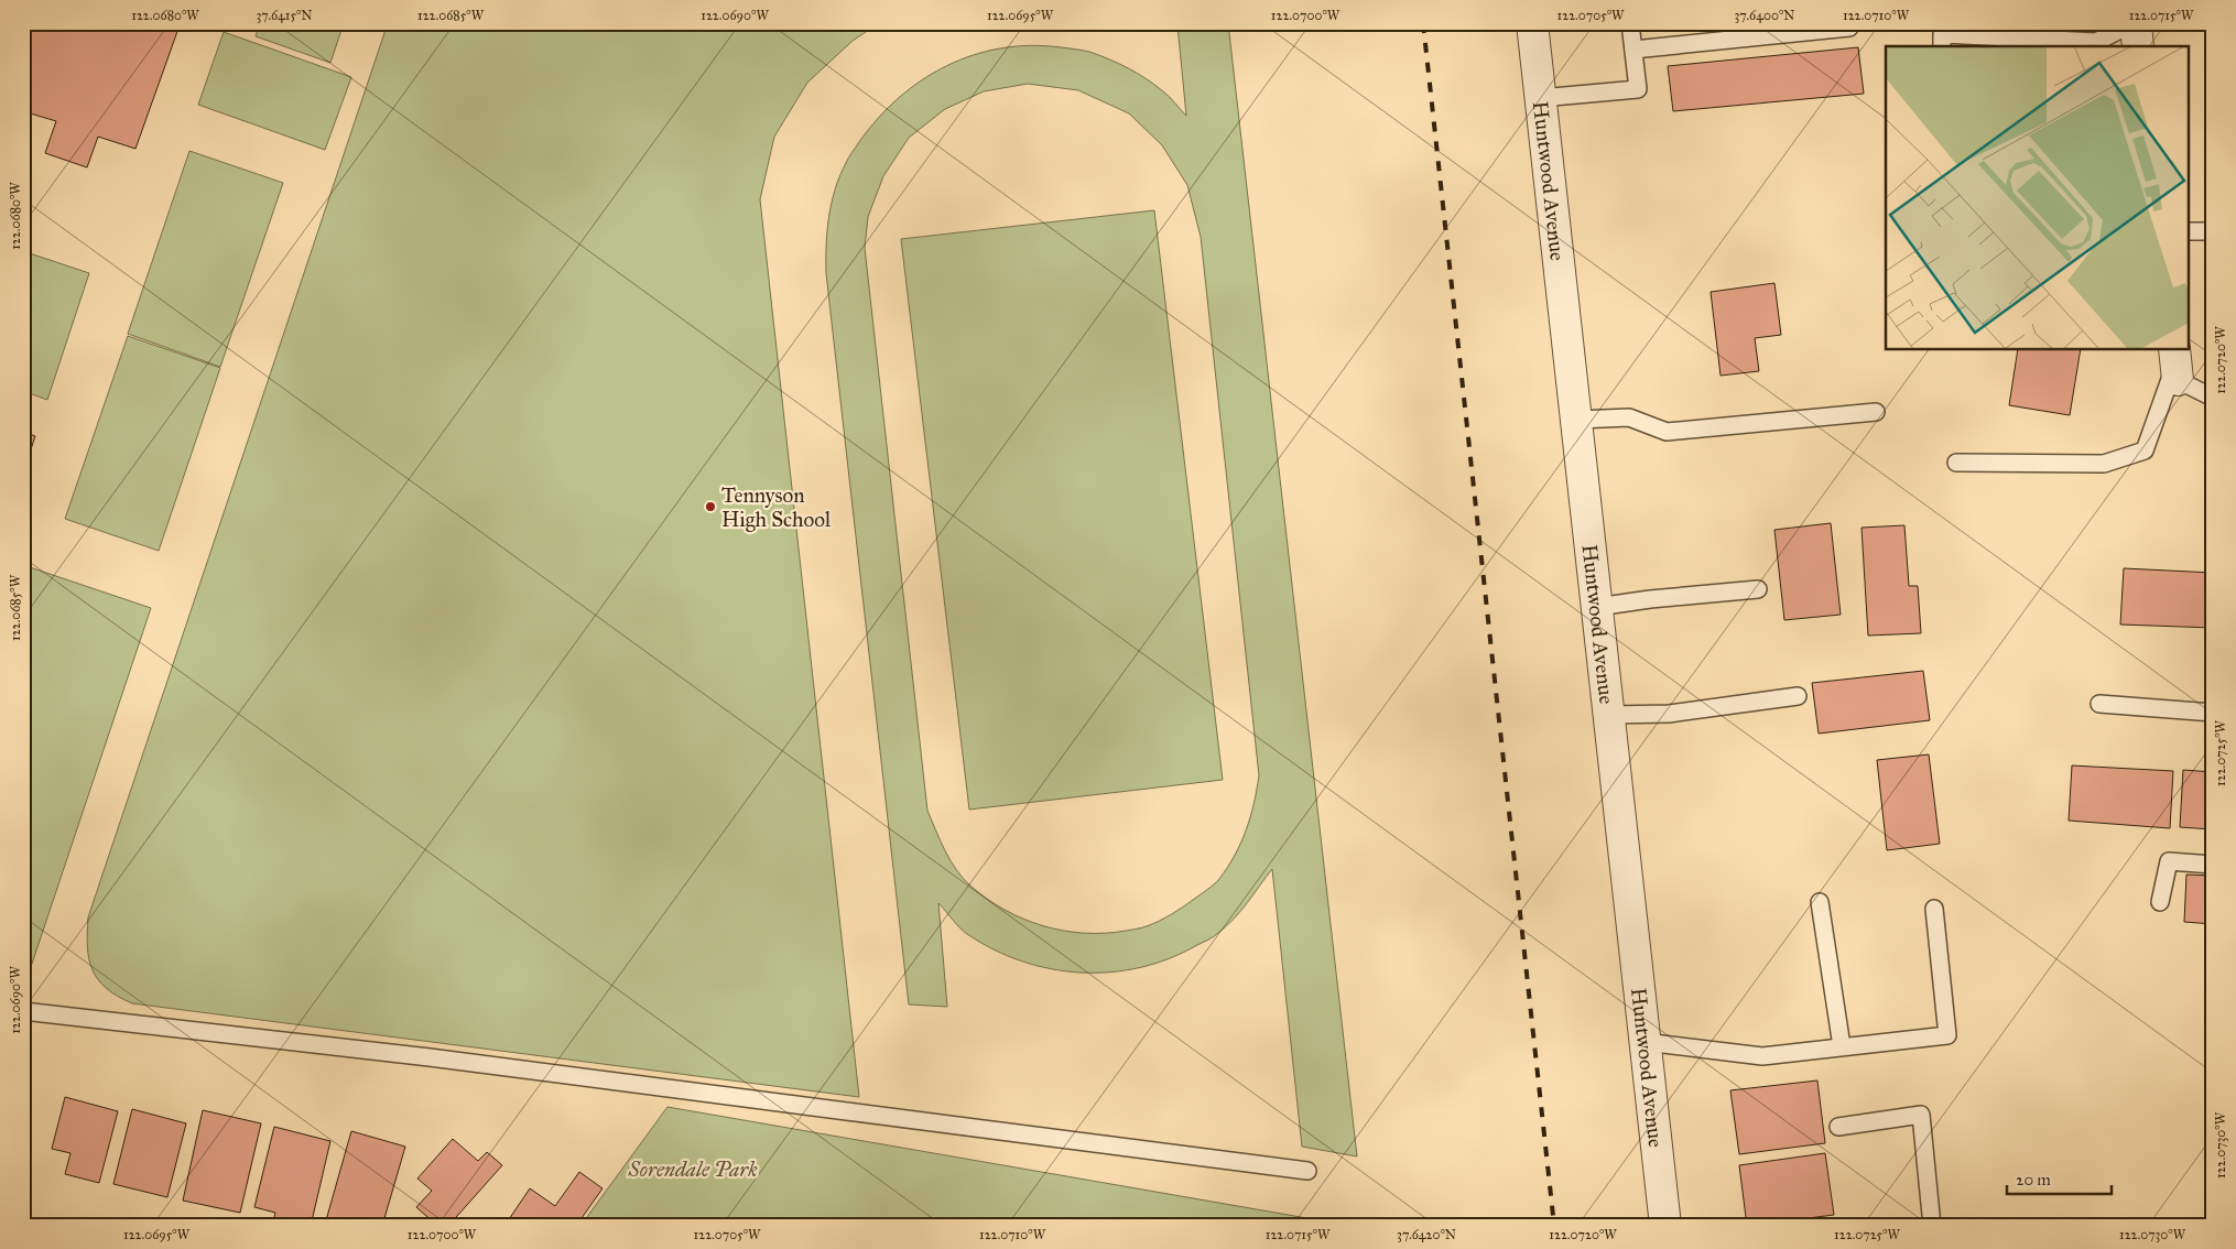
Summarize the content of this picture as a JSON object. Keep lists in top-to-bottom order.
{
  "streets": {
    "street": ["Huntwood Avenue"]
  },
  "parks": ["Sorendale Park"],
  "places": ["Tennyson High School"],
  "scale_bar": "20 m",
  "coordinates": [
    "122.0680°W",
    "37.6415°N",
    "122.0685°W",
    "122.0690°W",
    "122.0695°W",
    "122.0700°W",
    "122.0705°W",
    "37.6400°N",
    "122.0710°W",
    "122.0715°W",
    "122.0720°W",
    "122.0725°W",
    "122.0730°W",
    "37.6420°N"
  ]
}
